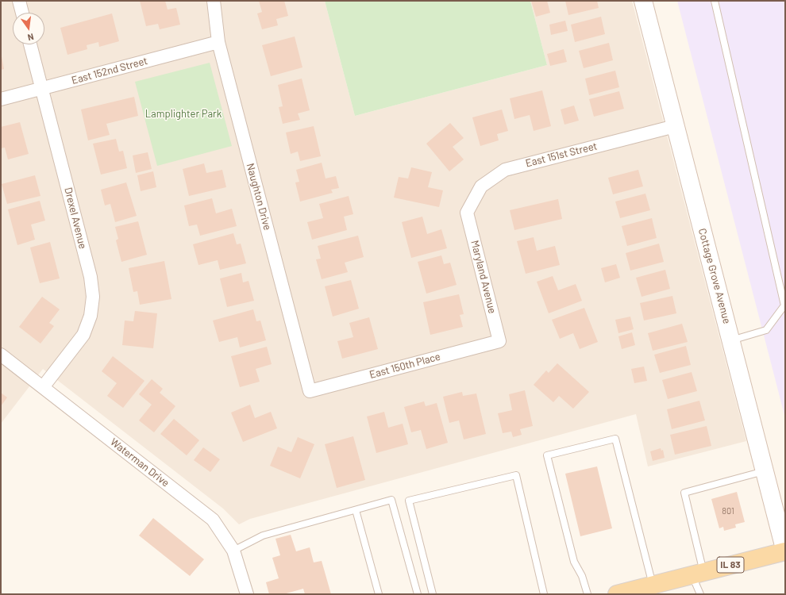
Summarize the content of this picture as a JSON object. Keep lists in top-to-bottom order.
{
  "streets": {
    "main road": ["Cottage Grove Avenue", "IL 83"],
    "street": [
      "East 152nd Street",
      "East 151st Street",
      "Naughton Drive",
      "Drexel Avenue",
      "Maryland Avenue",
      "East 150th Place",
      "Waterman Drive"
    ]
  },
  "crossings": [
    ["East 152nd Street", "Naughton Drive"],
    ["East 152nd Street", "Drexel Avenue"],
    ["East 151st Street", "Cottage Grove Avenue"],
    ["East 151st Street", "Maryland Avenue"],
    ["Naughton Drive", "East 150th Place"],
    ["Drexel Avenue", "Waterman Drive"],
    ["Cottage Grove Avenue", "IL 83"],
    ["Maryland Avenue", "East 150th Place"]
  ],
  "parks": ["Lamplighter Park"],
  "house_numbers": ["801"],
  "north": "bottom"
}
